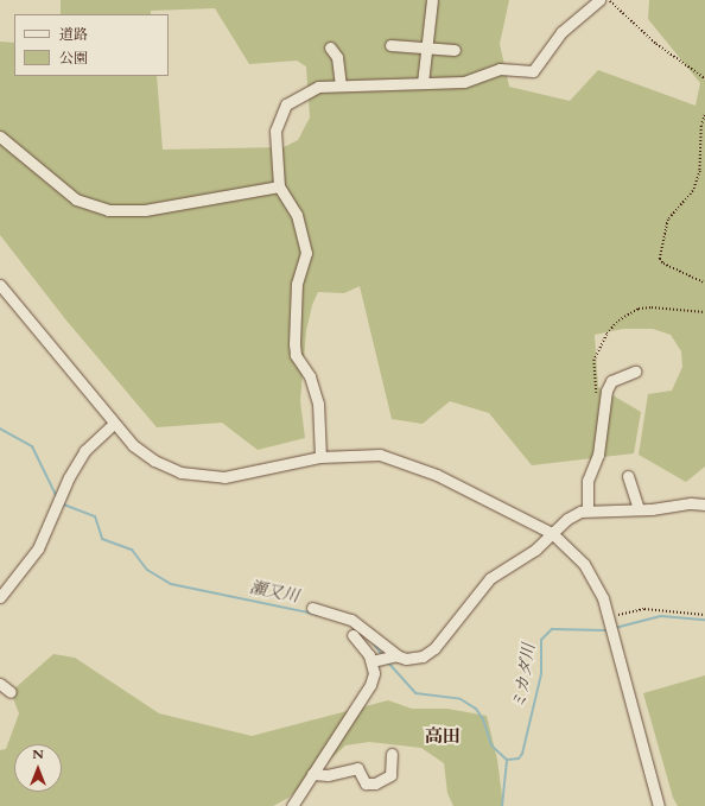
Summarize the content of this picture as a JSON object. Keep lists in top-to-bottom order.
{
  "districts": ["高田"],
  "water": ["瀬又川", "ミカダ川"],
  "legend": ["道路", "公園"],
  "north": "top"
}
